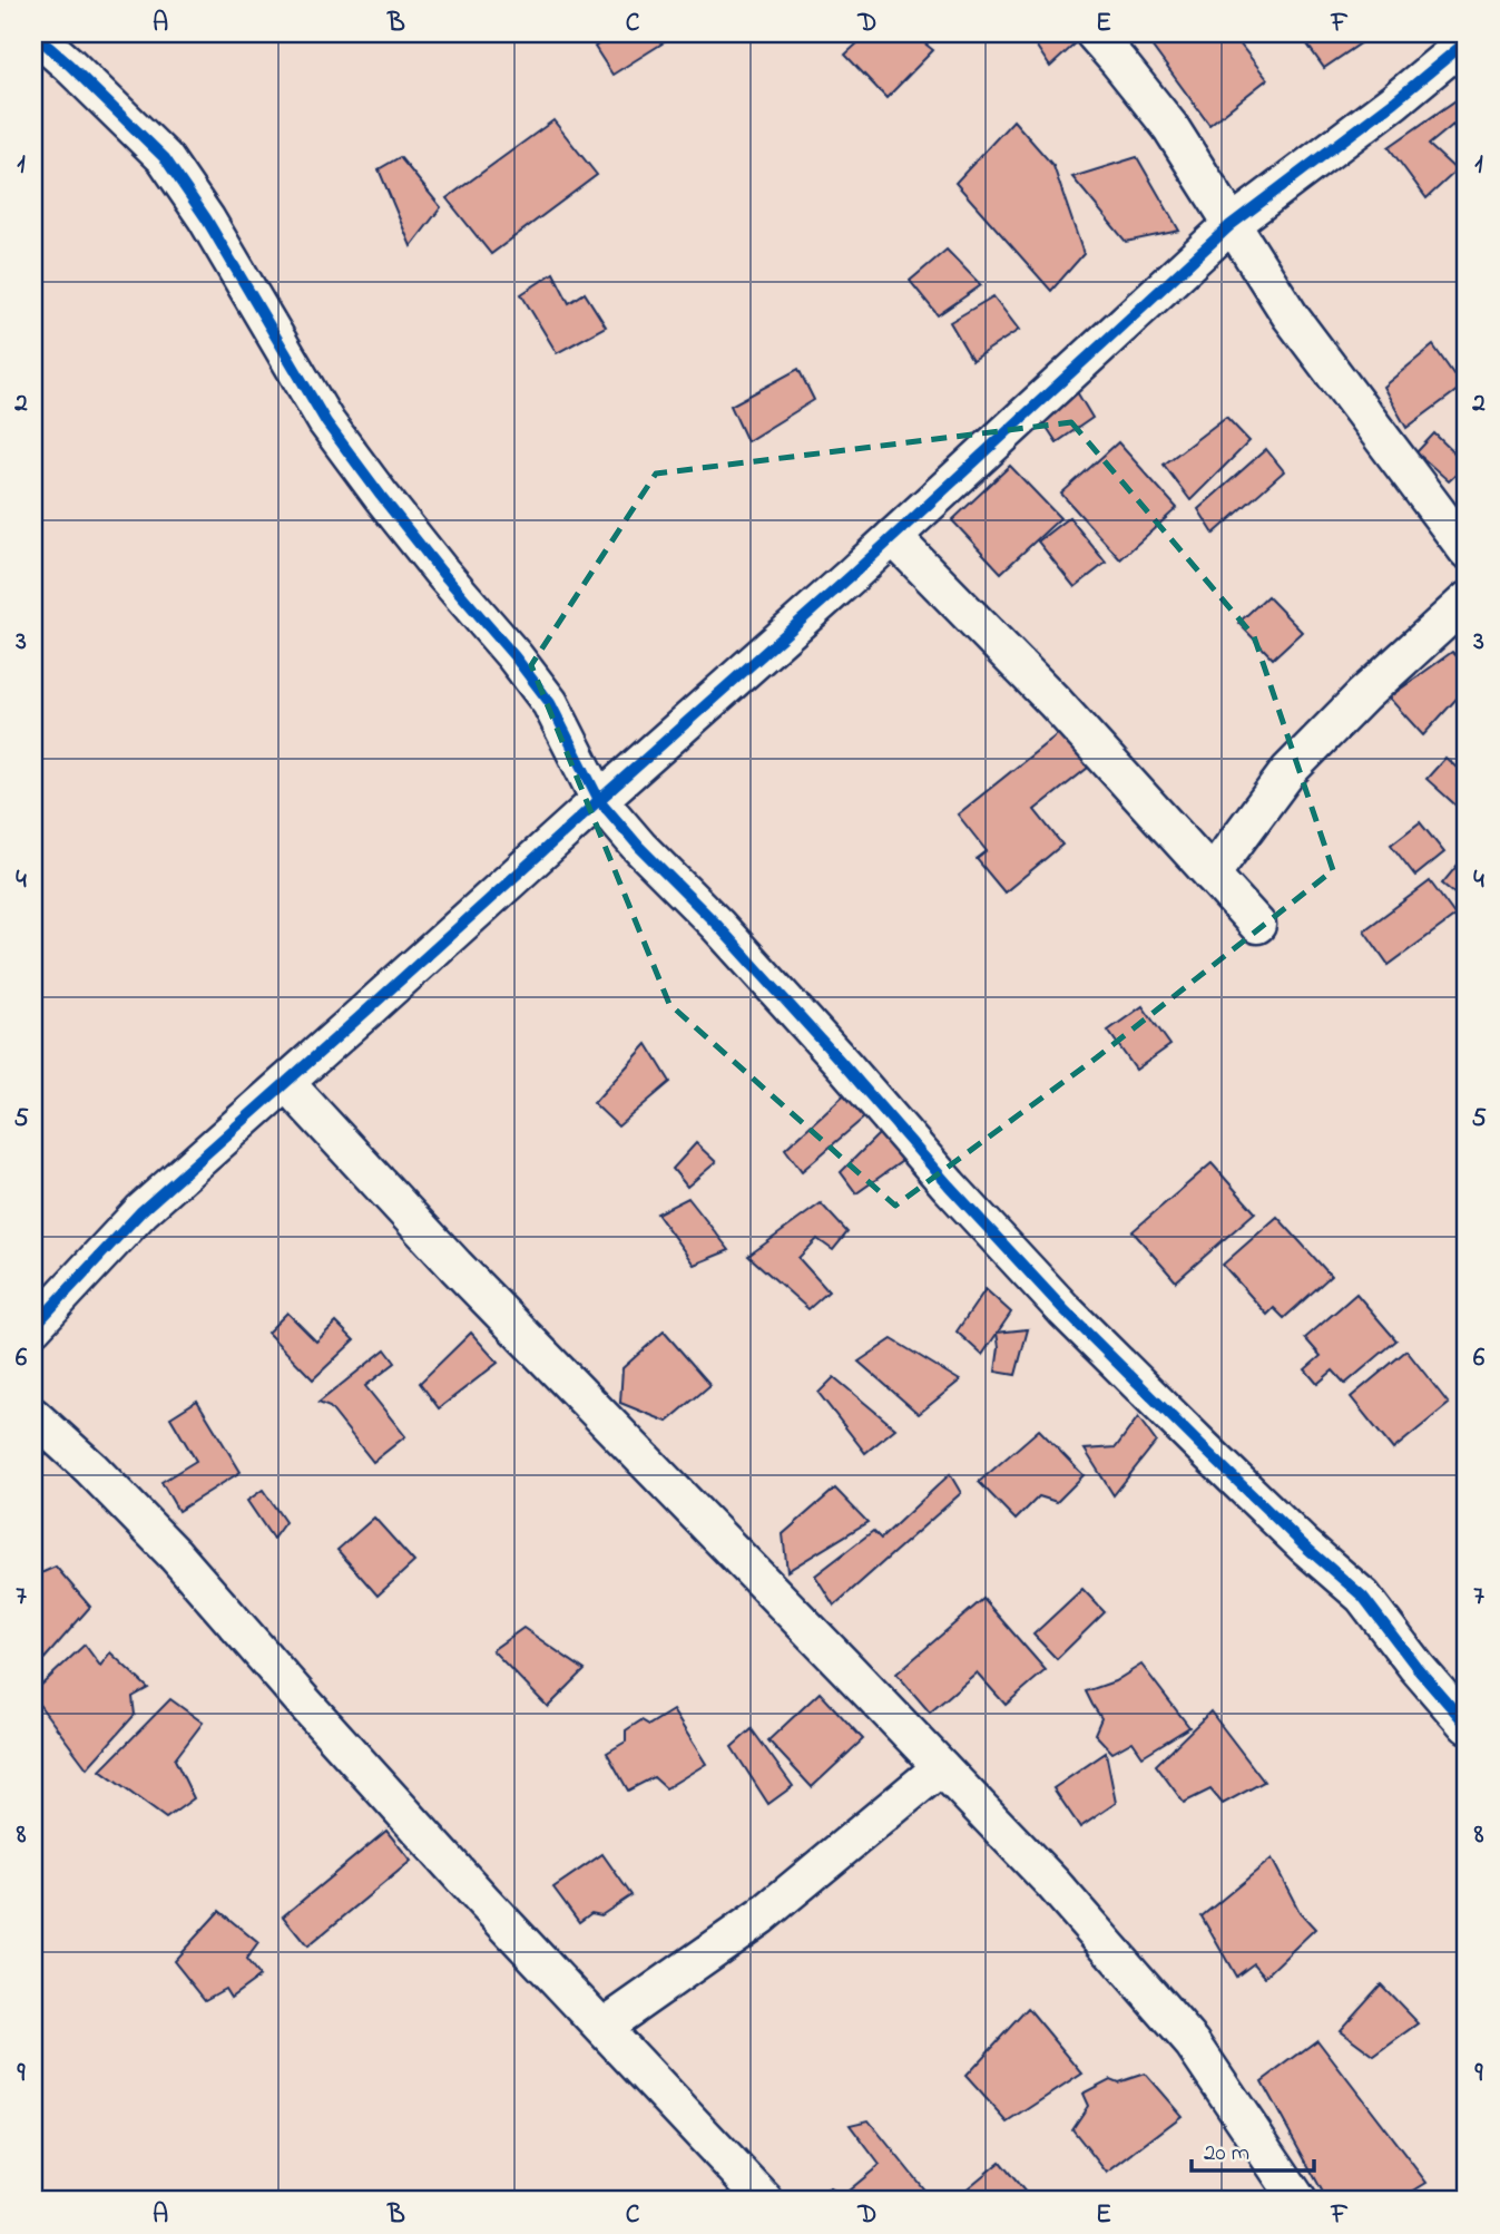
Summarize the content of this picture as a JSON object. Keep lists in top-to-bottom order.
{
  "scale_bar": "20 m",
  "grid": {
    "columns": [
      "A",
      "B",
      "C",
      "D",
      "E",
      "F"
    ],
    "rows": [
      "1",
      "2",
      "3",
      "4",
      "5",
      "6",
      "7",
      "8",
      "9"
    ]
  }
}
